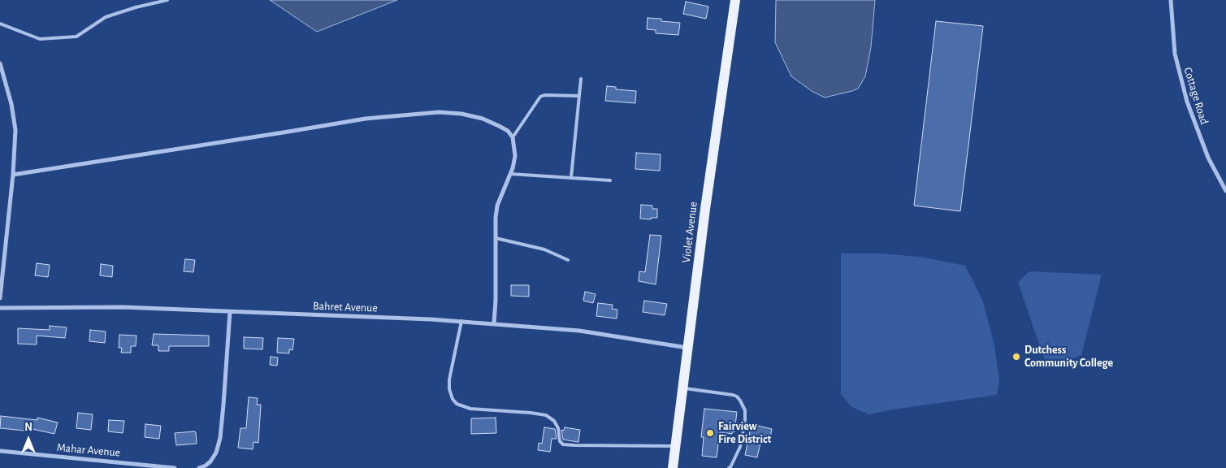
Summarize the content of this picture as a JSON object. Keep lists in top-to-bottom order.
{
  "streets": {
    "main road": ["Violet Avenue"],
    "street": ["Cottage Road", "Bahret Avenue", "Mahar Avenue"]
  },
  "crossings": [
    ["Violet Avenue", "Bahret Avenue"]
  ],
  "places": ["Dutchess Community College", "Fairview Fire District"],
  "north": "top"
}
